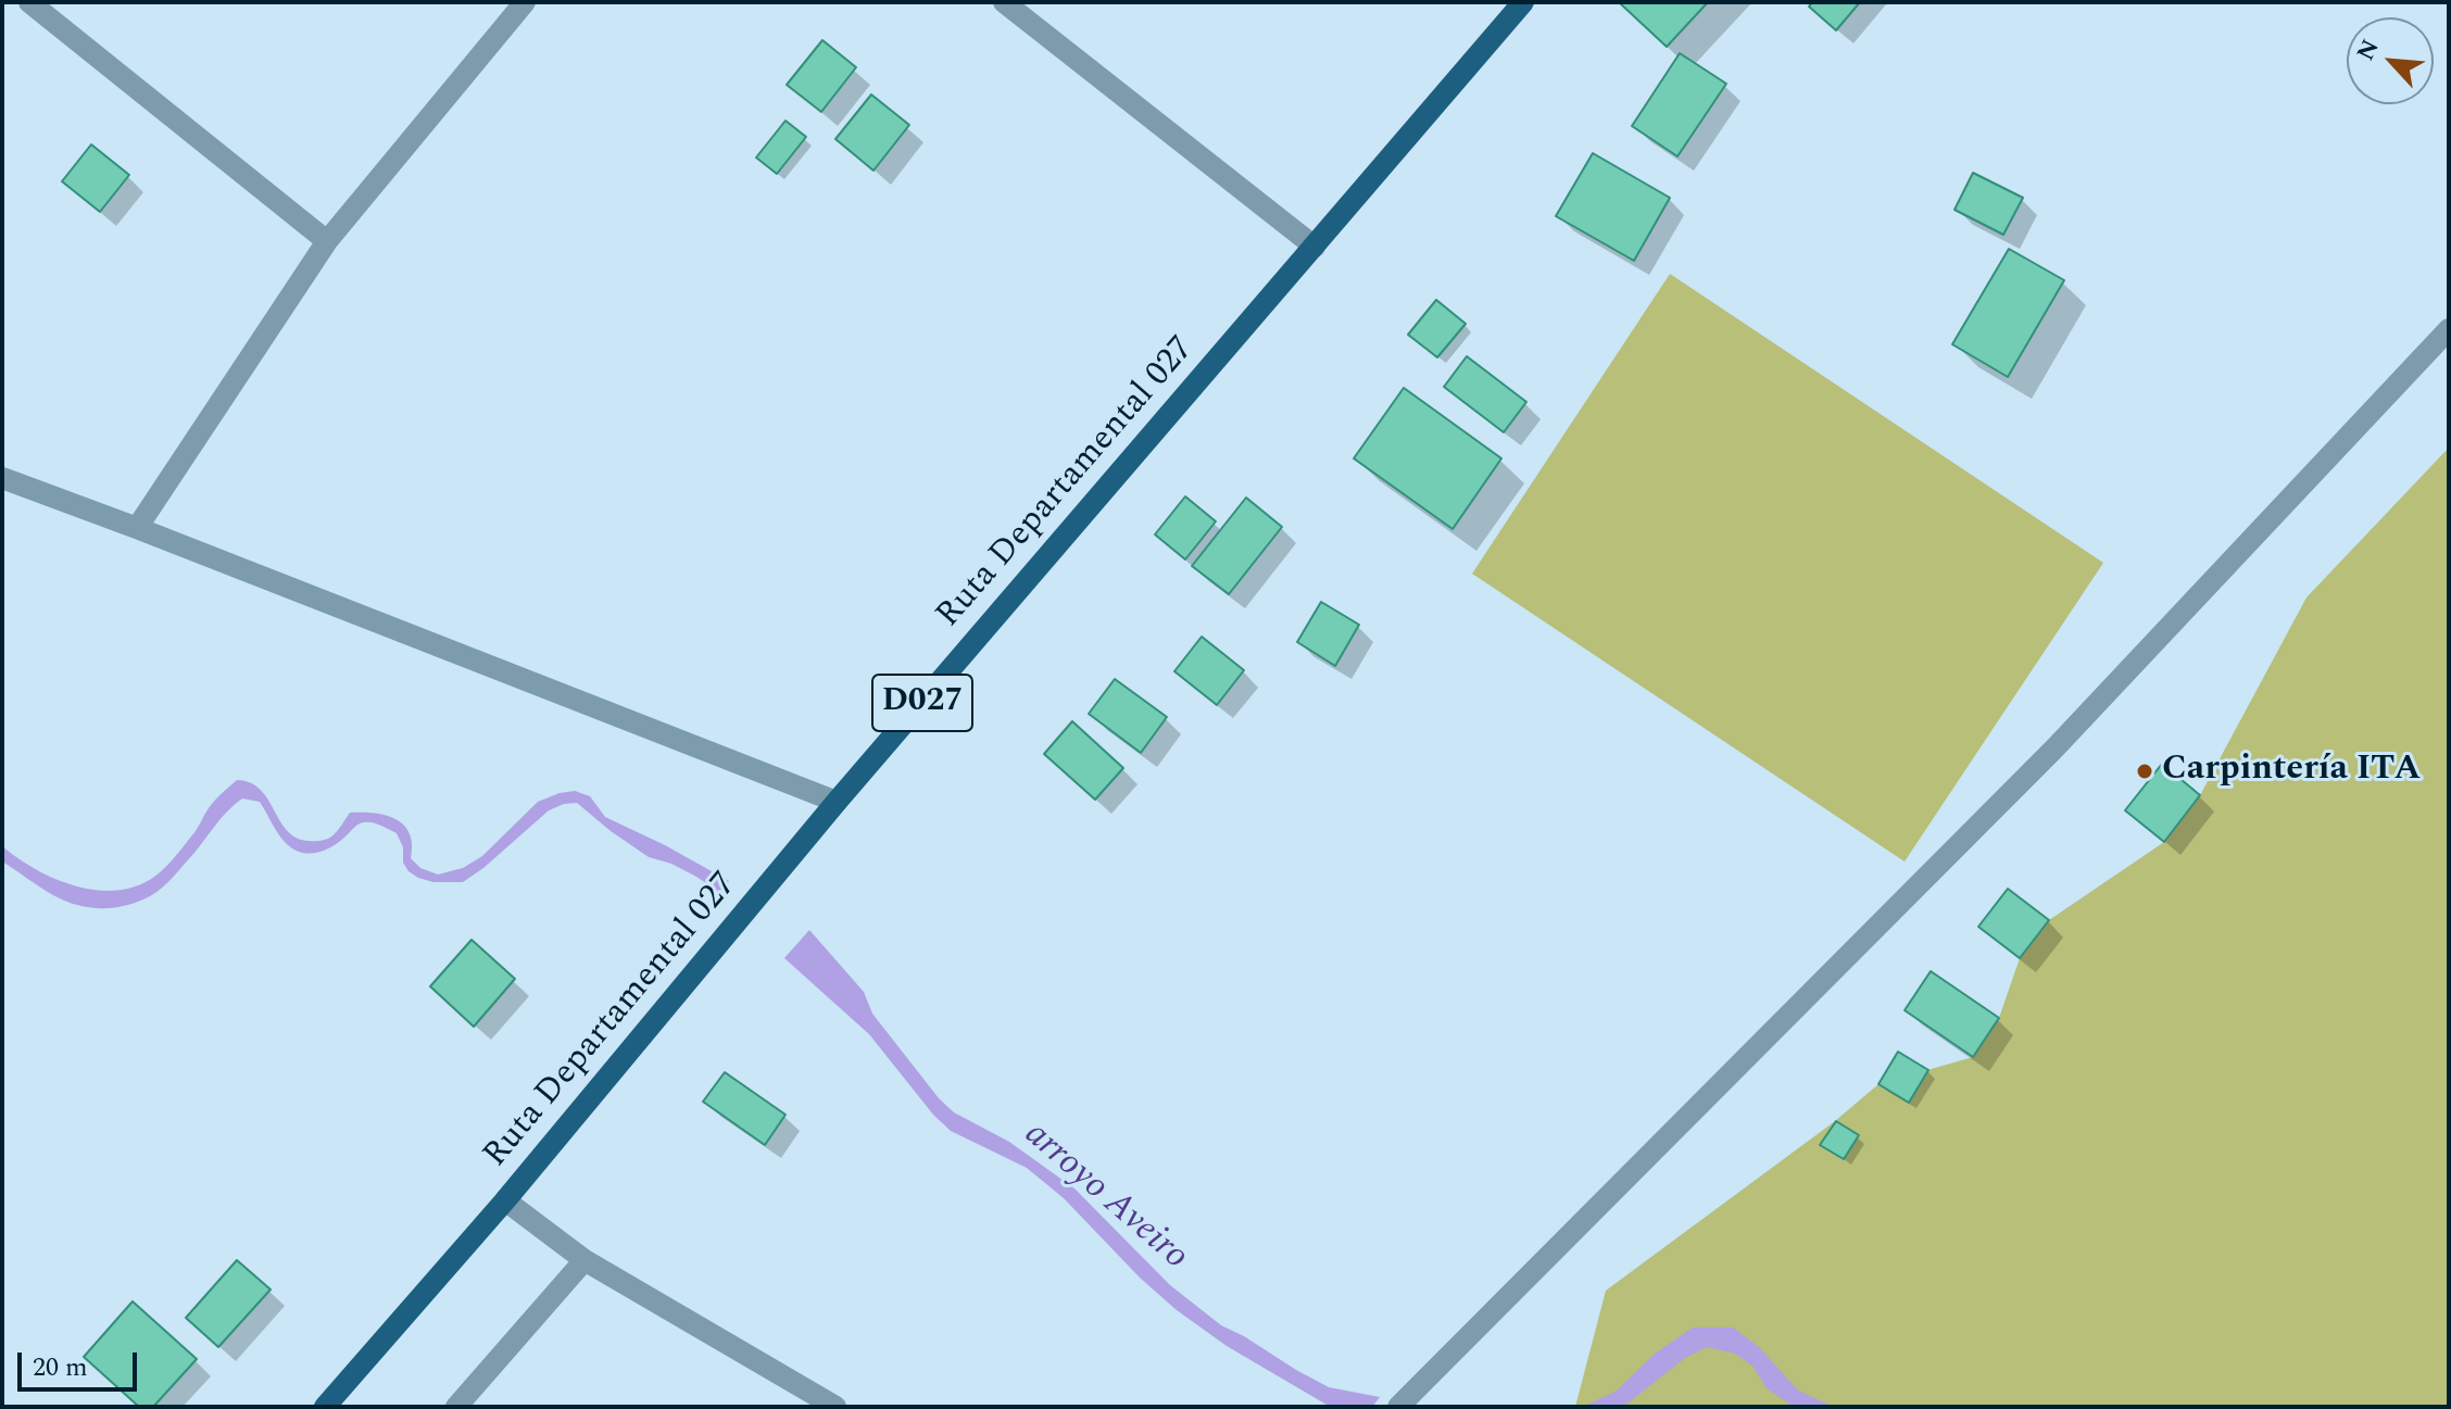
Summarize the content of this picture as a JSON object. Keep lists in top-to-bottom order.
{
  "streets": {
    "main road": ["Ruta Departamental 027", "D027"]
  },
  "water": ["arroyo Aveiro"],
  "places": ["Carpintería ITA"],
  "scale_bar": "20 m",
  "north": "top left"
}
